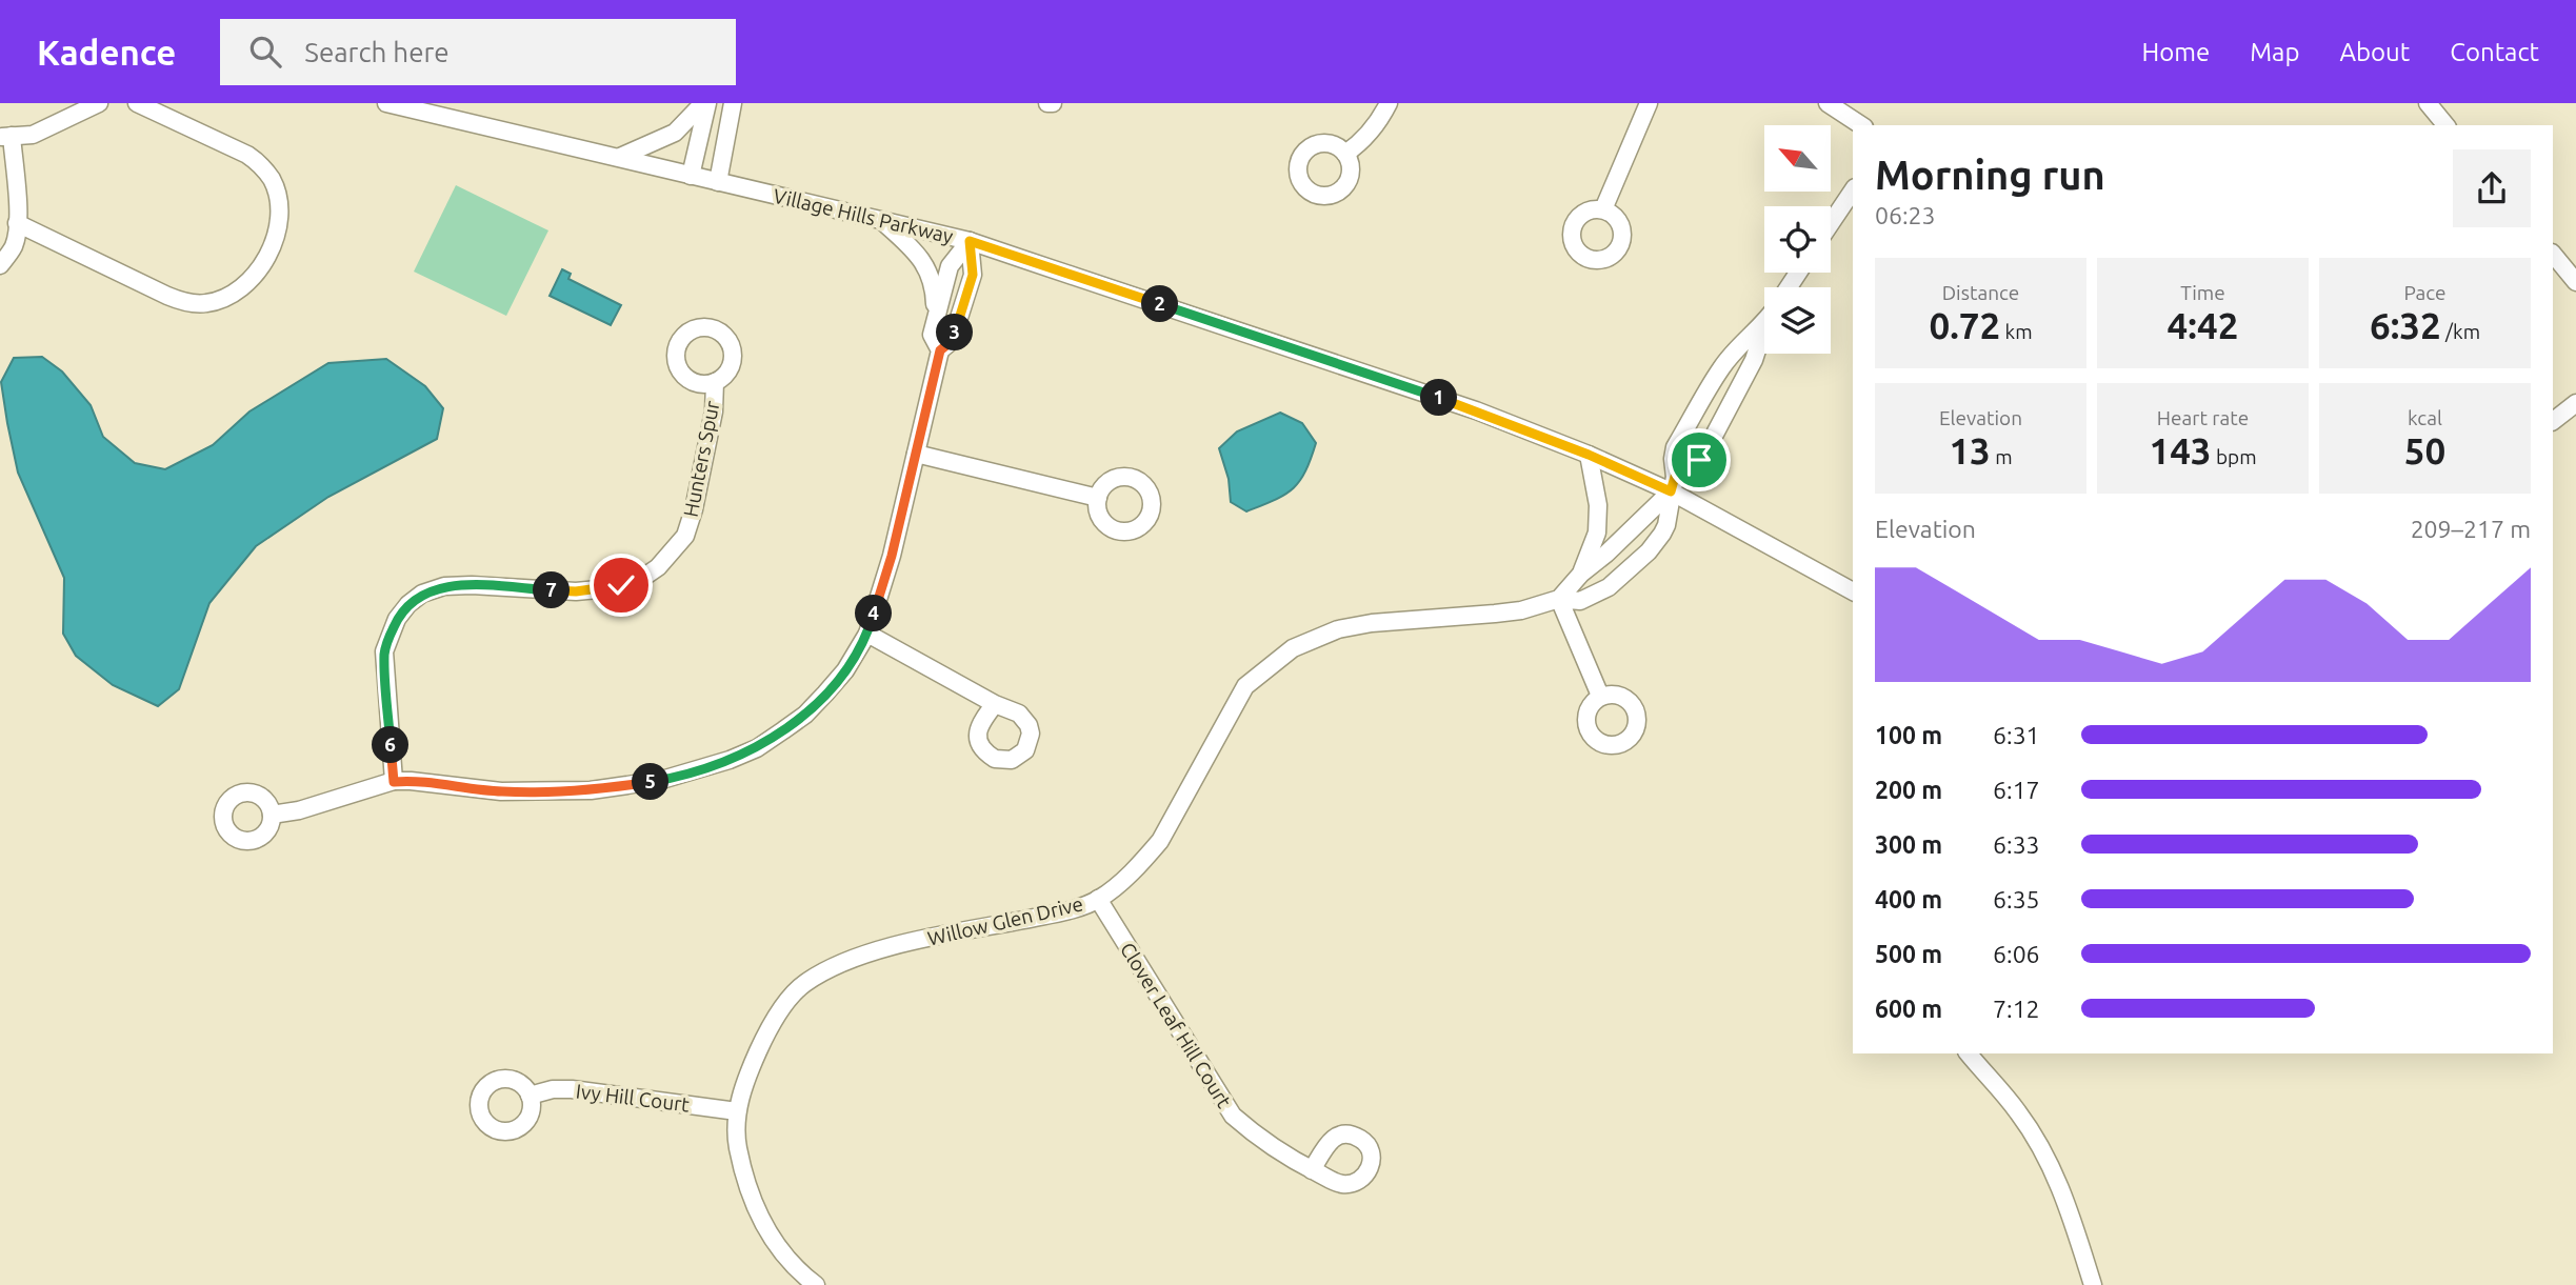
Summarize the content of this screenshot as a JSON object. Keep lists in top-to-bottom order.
{
  "streets": {
    "street": [
      "Village Hills Parkway",
      "Hunters Spur",
      "Willow Glen Drive",
      "Clover Leaf Hill Court",
      "Ivy Hill Court"
    ]
  },
  "crossings": [
    ["Village Hills Parkway", "Willow Glen Drive"],
    ["Willow Glen Drive", "Clover Leaf Hill Court"],
    ["Willow Glen Drive", "Ivy Hill Court"]
  ],
  "north": "top left",
  "page": {
    "header": "Kadence",
    "search": "Search here",
    "nav": [
      "Home",
      "Map",
      "About",
      "Contact"
    ],
    "heading": ["Morning run", "06:23"],
    "stats": [
      ["Distance", "0.72 km"],
      ["Time", "4:42"],
      ["Pace", "6:32 /km"],
      ["Elevation", "13 m"],
      ["Heart rate", "143 bpm"],
      ["kcal", "50"]
    ],
    "pins": [
      "2",
      "3",
      "1",
      "7",
      "4",
      "6",
      "5"
    ],
    "chart": ["Elevation", "209–217 m"],
    "list": [
      {
        "name": "100 m",
        "note": "6:31"
      },
      {
        "name": "200 m",
        "note": "6:17"
      },
      {
        "name": "300 m",
        "note": "6:33"
      },
      {
        "name": "400 m",
        "note": "6:35"
      },
      {
        "name": "500 m",
        "note": "6:06"
      },
      {
        "name": "600 m",
        "note": "7:12"
      }
    ]
  }
}
